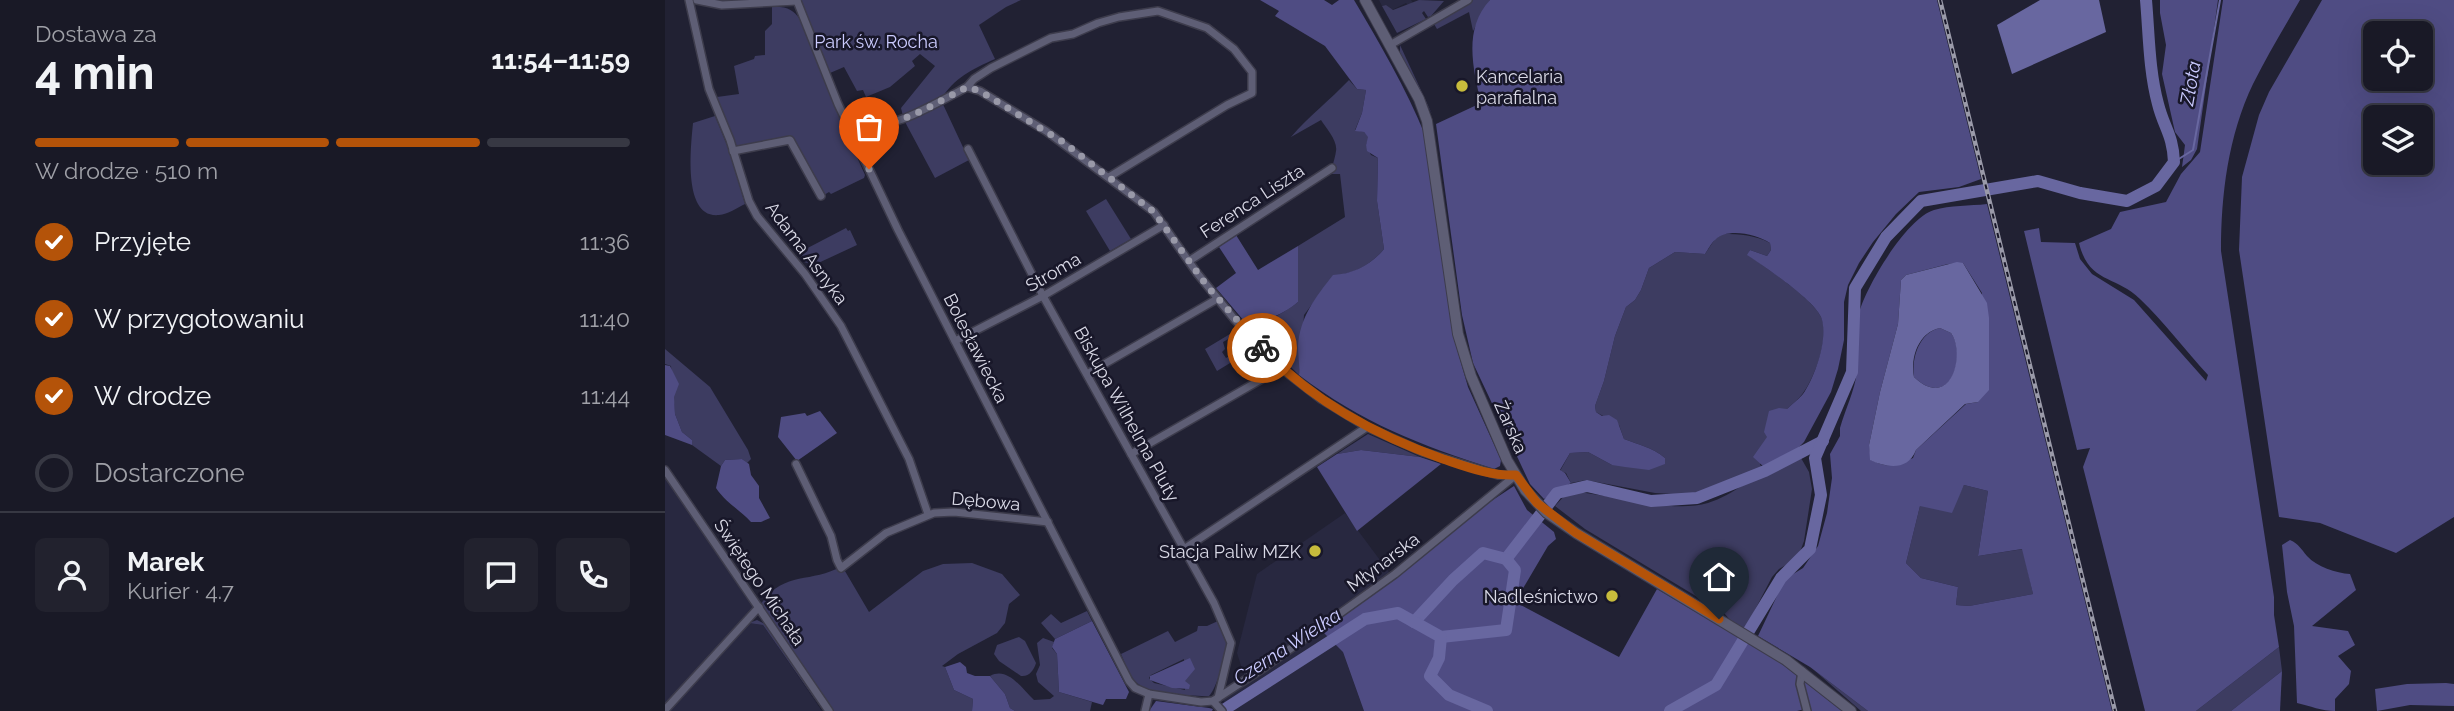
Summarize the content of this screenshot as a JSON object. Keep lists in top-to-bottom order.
{
  "streets": {
    "street": [
      "Ferenca Liszta",
      "Adama Asnyka",
      "Stroma",
      "Bolesławiecka",
      "Biskupa Wilhelma Pluty",
      "Żarska",
      "Dębowa",
      "Młynarska",
      "Świętego Michała"
    ]
  },
  "crossings": [
    ["Adama Asnyka", "Dębowa"],
    ["Stroma", "Bolesławiecka"],
    ["Stroma", "Biskupa Wilhelma Pluty"],
    ["Bolesławiecka", "Dębowa"],
    ["Biskupa Wilhelma Pluty", "Młynarska"],
    ["Żarska", "Młynarska"]
  ],
  "water": ["Złota", "Czerna Wielka"],
  "parks": ["Park św. Rocha"],
  "places": ["Kancelaria parafialna", "Stacja Paliw MZK", "Nadleśnictwo"],
  "page": {
    "heading": ["4 min", "Dostawa za", "11:54–11:59"],
    "panel": ["Marek", "Kurier · 4.7"],
    "bar": "W drodze · 510 m",
    "list": [
      ["Przyjęte", "11:36"],
      ["W przygotowaniu", "11:40"],
      ["W drodze", "11:44"],
      "Dostarczone"
    ]
  }
}
